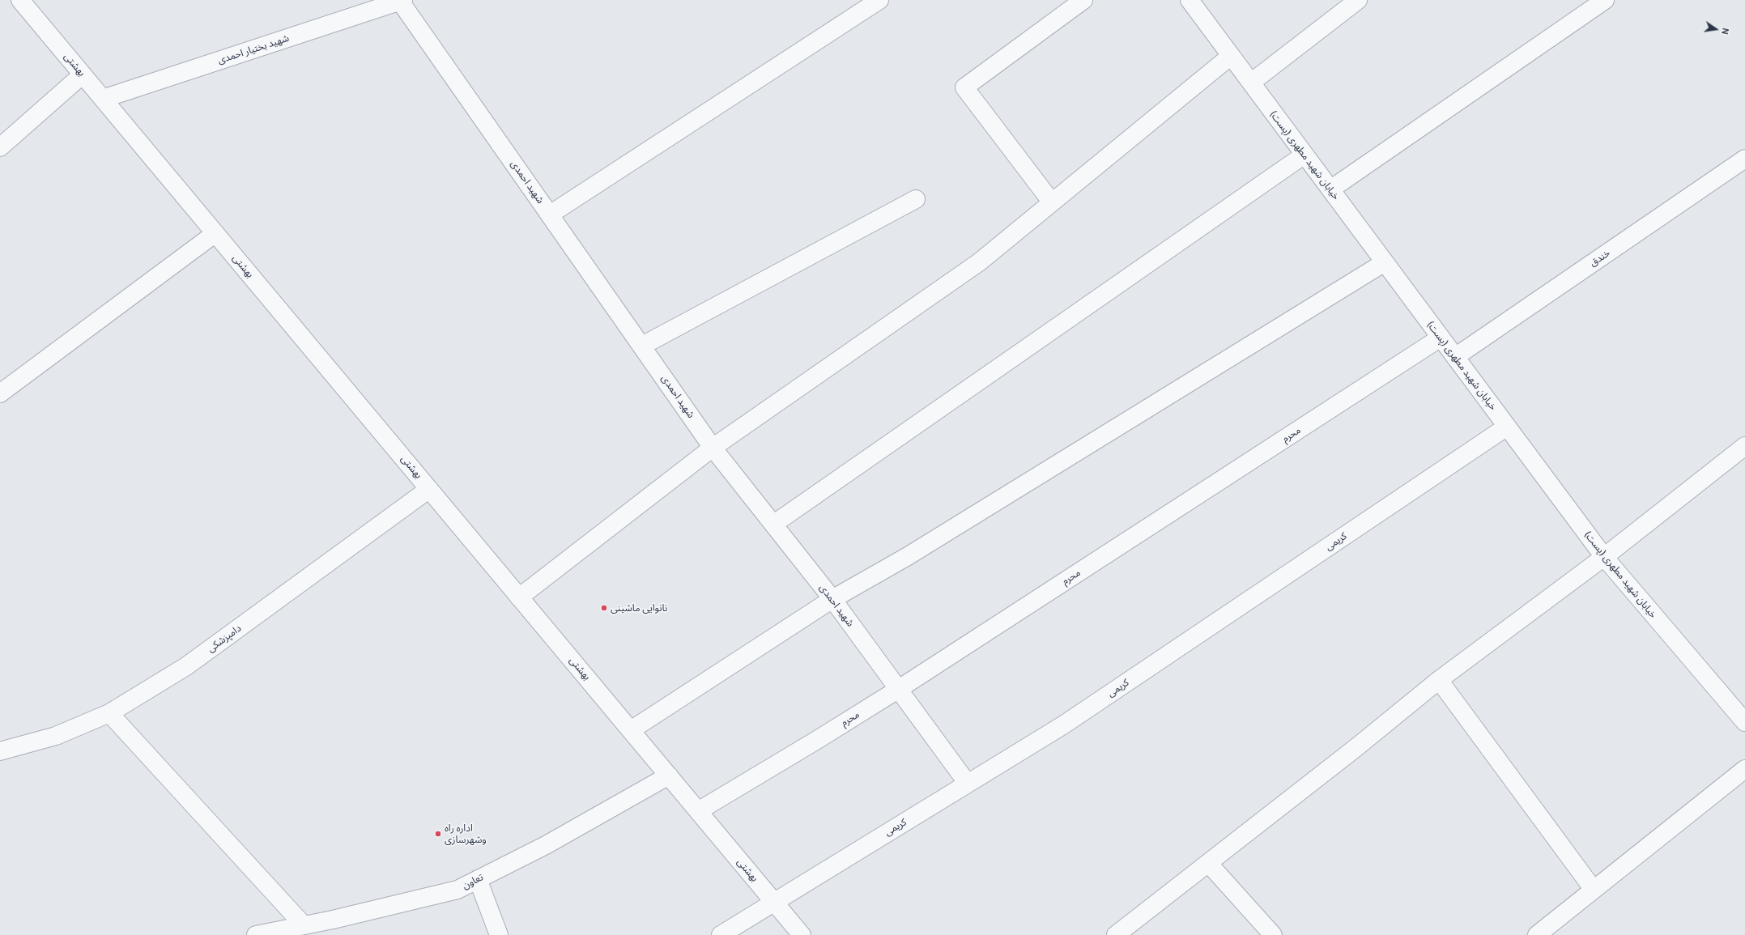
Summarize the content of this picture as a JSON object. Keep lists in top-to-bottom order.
{
  "streets": {
    "street": [
      "شهید بختیار احمدی",
      "بهشتی",
      "خیابان شهید مطهری (پست)",
      "شهید احمدی",
      "خندق",
      "محرم",
      "کریمی",
      "دامپزشکی",
      "تعاون"
    ]
  },
  "crossings": [
    ["شهید بختیار احمدی", "بهشتی"],
    ["شهید بختیار احمدی", "شهید احمدی"],
    ["بهشتی", "محرم"],
    ["بهشتی", "کریمی"],
    ["بهشتی", "دامپزشکی"],
    ["بهشتی", "تعاون"],
    ["خیابان شهید مطهری (پست)", "خندق"],
    ["خیابان شهید مطهری (پست)", "محرم"],
    ["خیابان شهید مطهری (پست)", "کریمی"],
    ["شهید احمدی", "محرم"],
    ["شهید احمدی", "کریمی"]
  ],
  "places": ["نانوایی ماشینی", "اداره راه وشهرسازی"],
  "north": "right"
}
